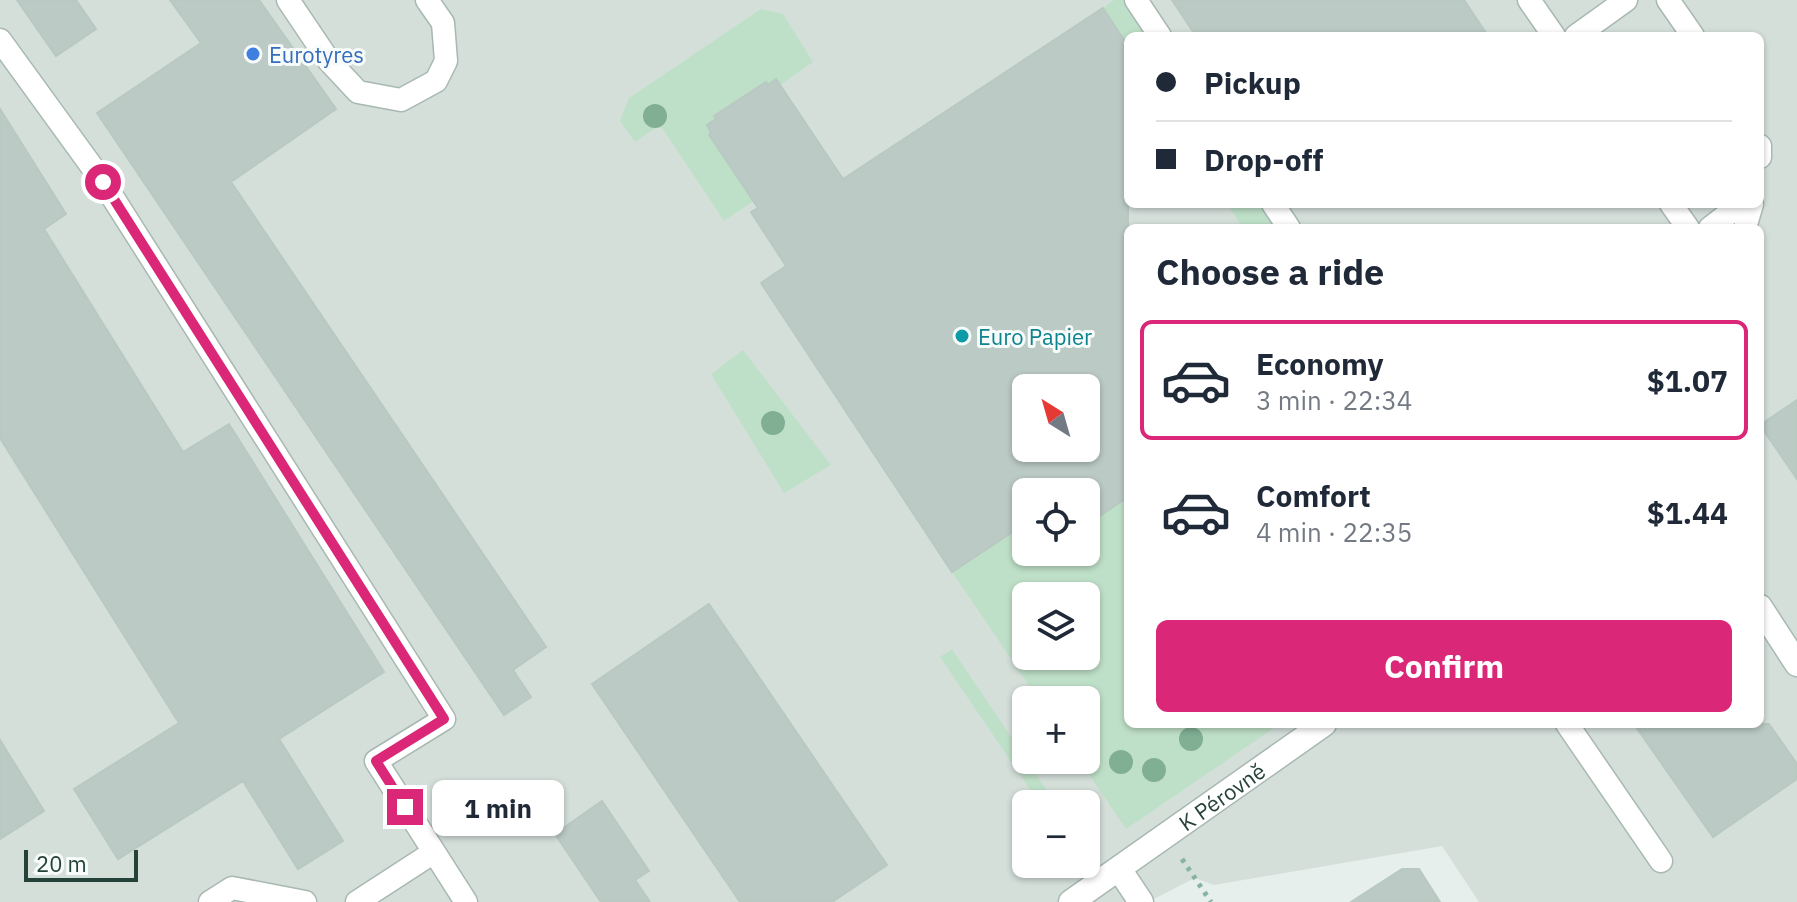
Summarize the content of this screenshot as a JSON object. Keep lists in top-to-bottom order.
{
  "streets": {
    "street": ["K Pérovně"]
  },
  "places": ["Eurotyres", "Euro Papier"],
  "scale_bar": "20 m",
  "north": "top left",
  "page": {
    "banner": ["Pickup", "Drop-off"],
    "heading": "Choose a ride",
    "list": [
      {
        "name": "Economy",
        "note": "3 min · 22:34",
        "value": "$1.07"
      },
      {
        "name": "Comfort",
        "note": "4 min · 22:35",
        "value": "$1.44"
      }
    ],
    "map_buttons": ["+", "−"],
    "buttons": "Confirm",
    "bubble": "1 min",
    "scale": "20 m"
  }
}
